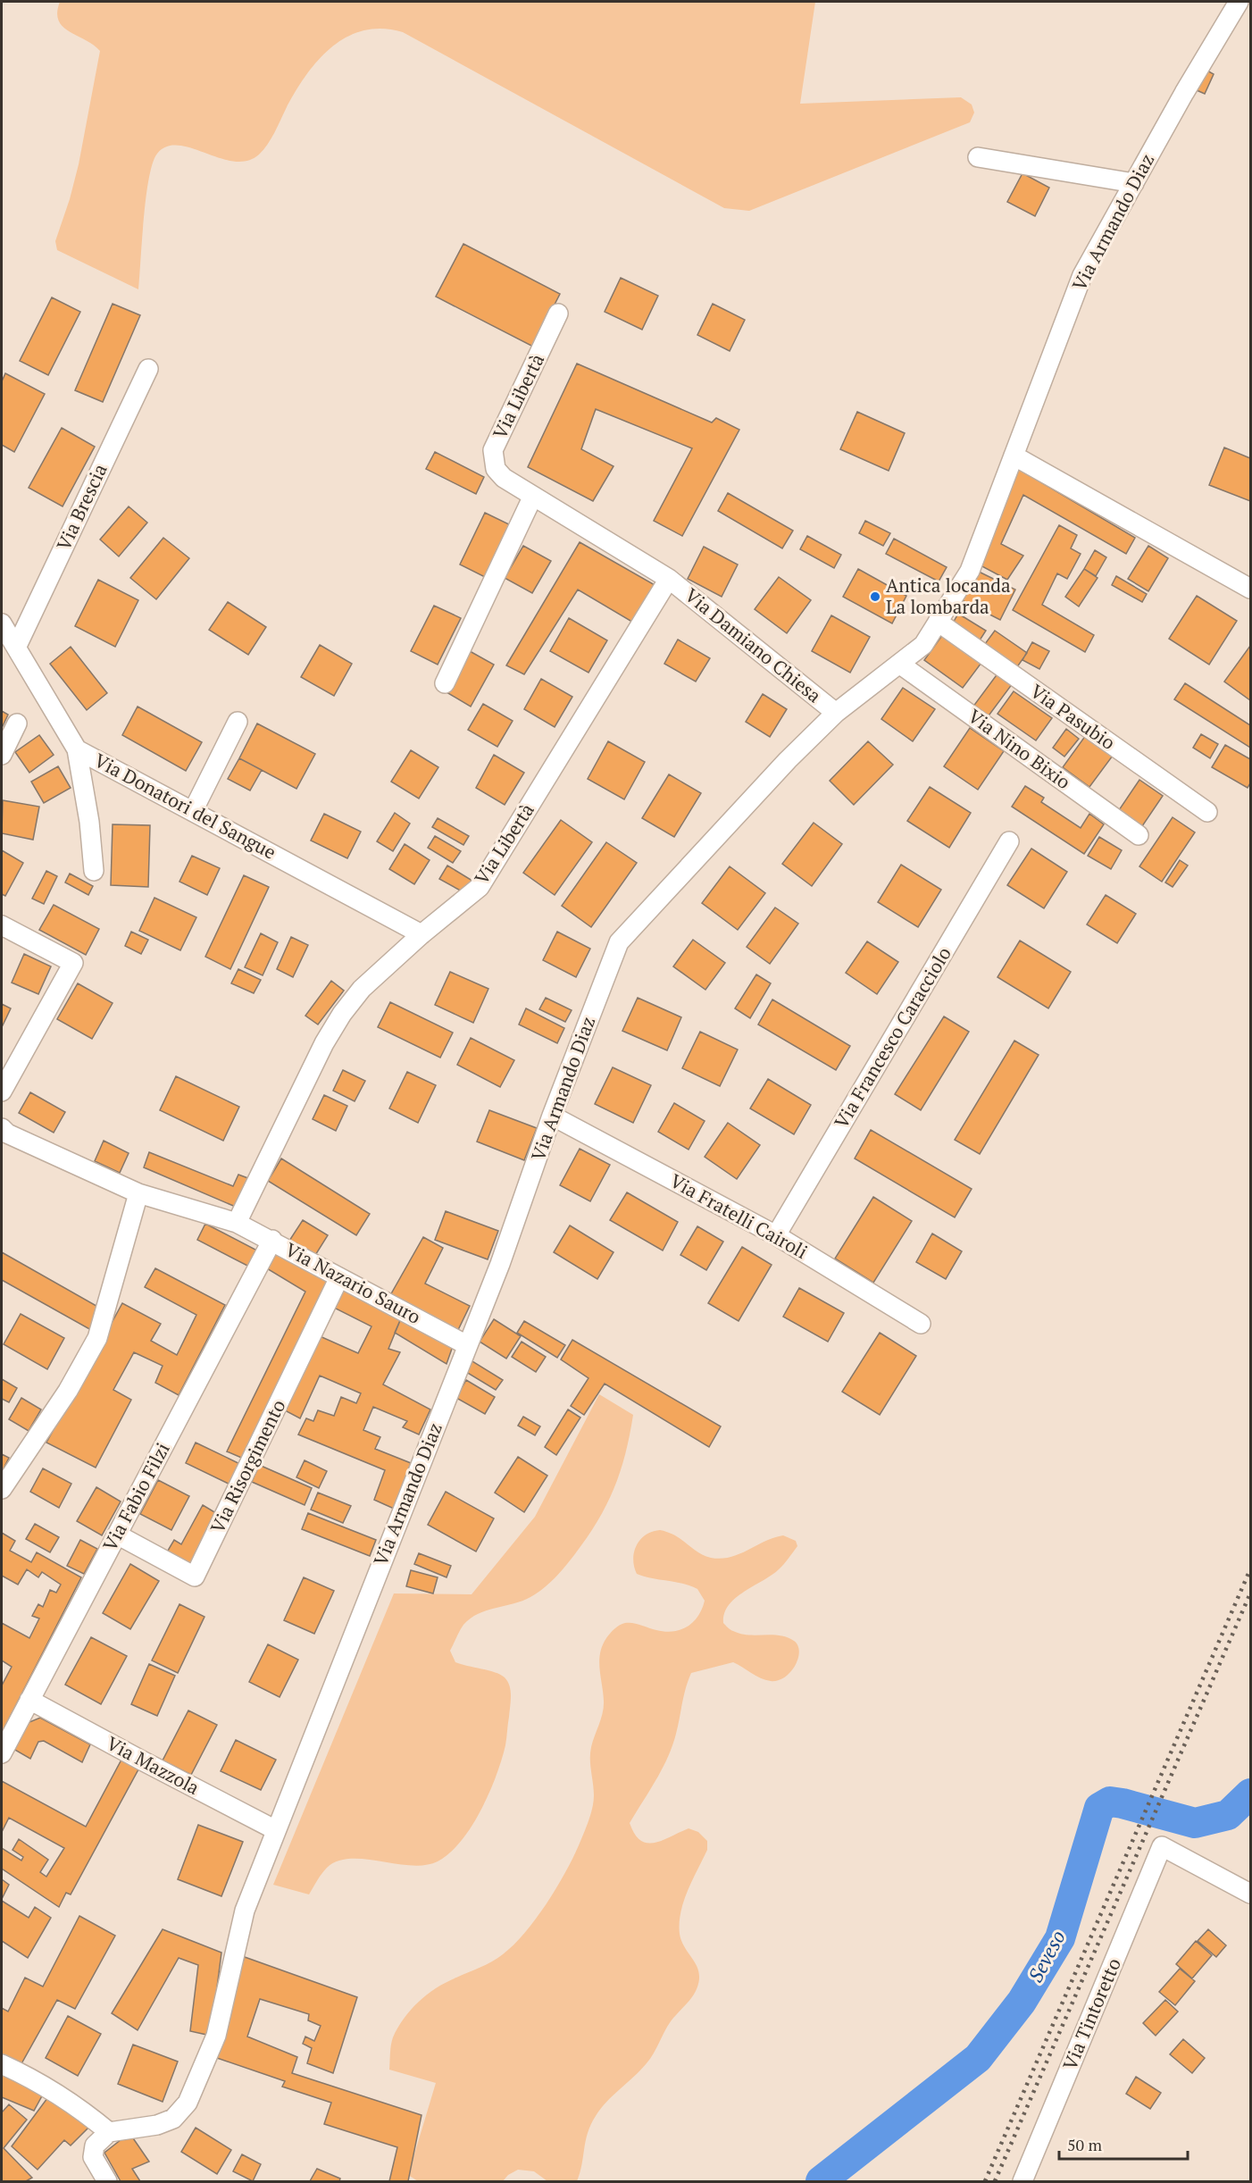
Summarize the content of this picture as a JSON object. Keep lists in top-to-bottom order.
{
  "streets": {
    "street": [
      "Via Armando Diaz",
      "Via Libertà",
      "Via Brescia",
      "Via Damiano Chiesa",
      "Via Pasubio",
      "Via Nino Bixio",
      "Via Donatori del Sangue",
      "Via Francesco Caracciolo",
      "Via Fratelli Cairoli",
      "Via Nazario Sauro",
      "Via Risorgimento",
      "Via Fabio Filzi",
      "Via Mazzola",
      "Via Tintoretto"
    ]
  },
  "crossings": [
    ["Via Armando Diaz", "Via Damiano Chiesa"],
    ["Via Armando Diaz", "Via Pasubio"],
    ["Via Armando Diaz", "Via Nino Bixio"],
    ["Via Armando Diaz", "Via Fratelli Cairoli"],
    ["Via Armando Diaz", "Via Nazario Sauro"],
    ["Via Armando Diaz", "Via Mazzola"],
    ["Via Libertà", "Via Damiano Chiesa"],
    ["Via Libertà", "Via Donatori del Sangue"],
    ["Via Libertà", "Via Nazario Sauro"],
    ["Via Brescia", "Via Donatori del Sangue"],
    ["Via Francesco Caracciolo", "Via Fratelli Cairoli"],
    ["Via Nazario Sauro", "Via Risorgimento"],
    ["Via Nazario Sauro", "Via Fabio Filzi"],
    ["Via Risorgimento", "Via Fabio Filzi"],
    ["Via Fabio Filzi", "Via Mazzola"]
  ],
  "water": ["Seveso"],
  "places": ["Antica locanda La lombarda"],
  "scale_bar": "50 m"
}
